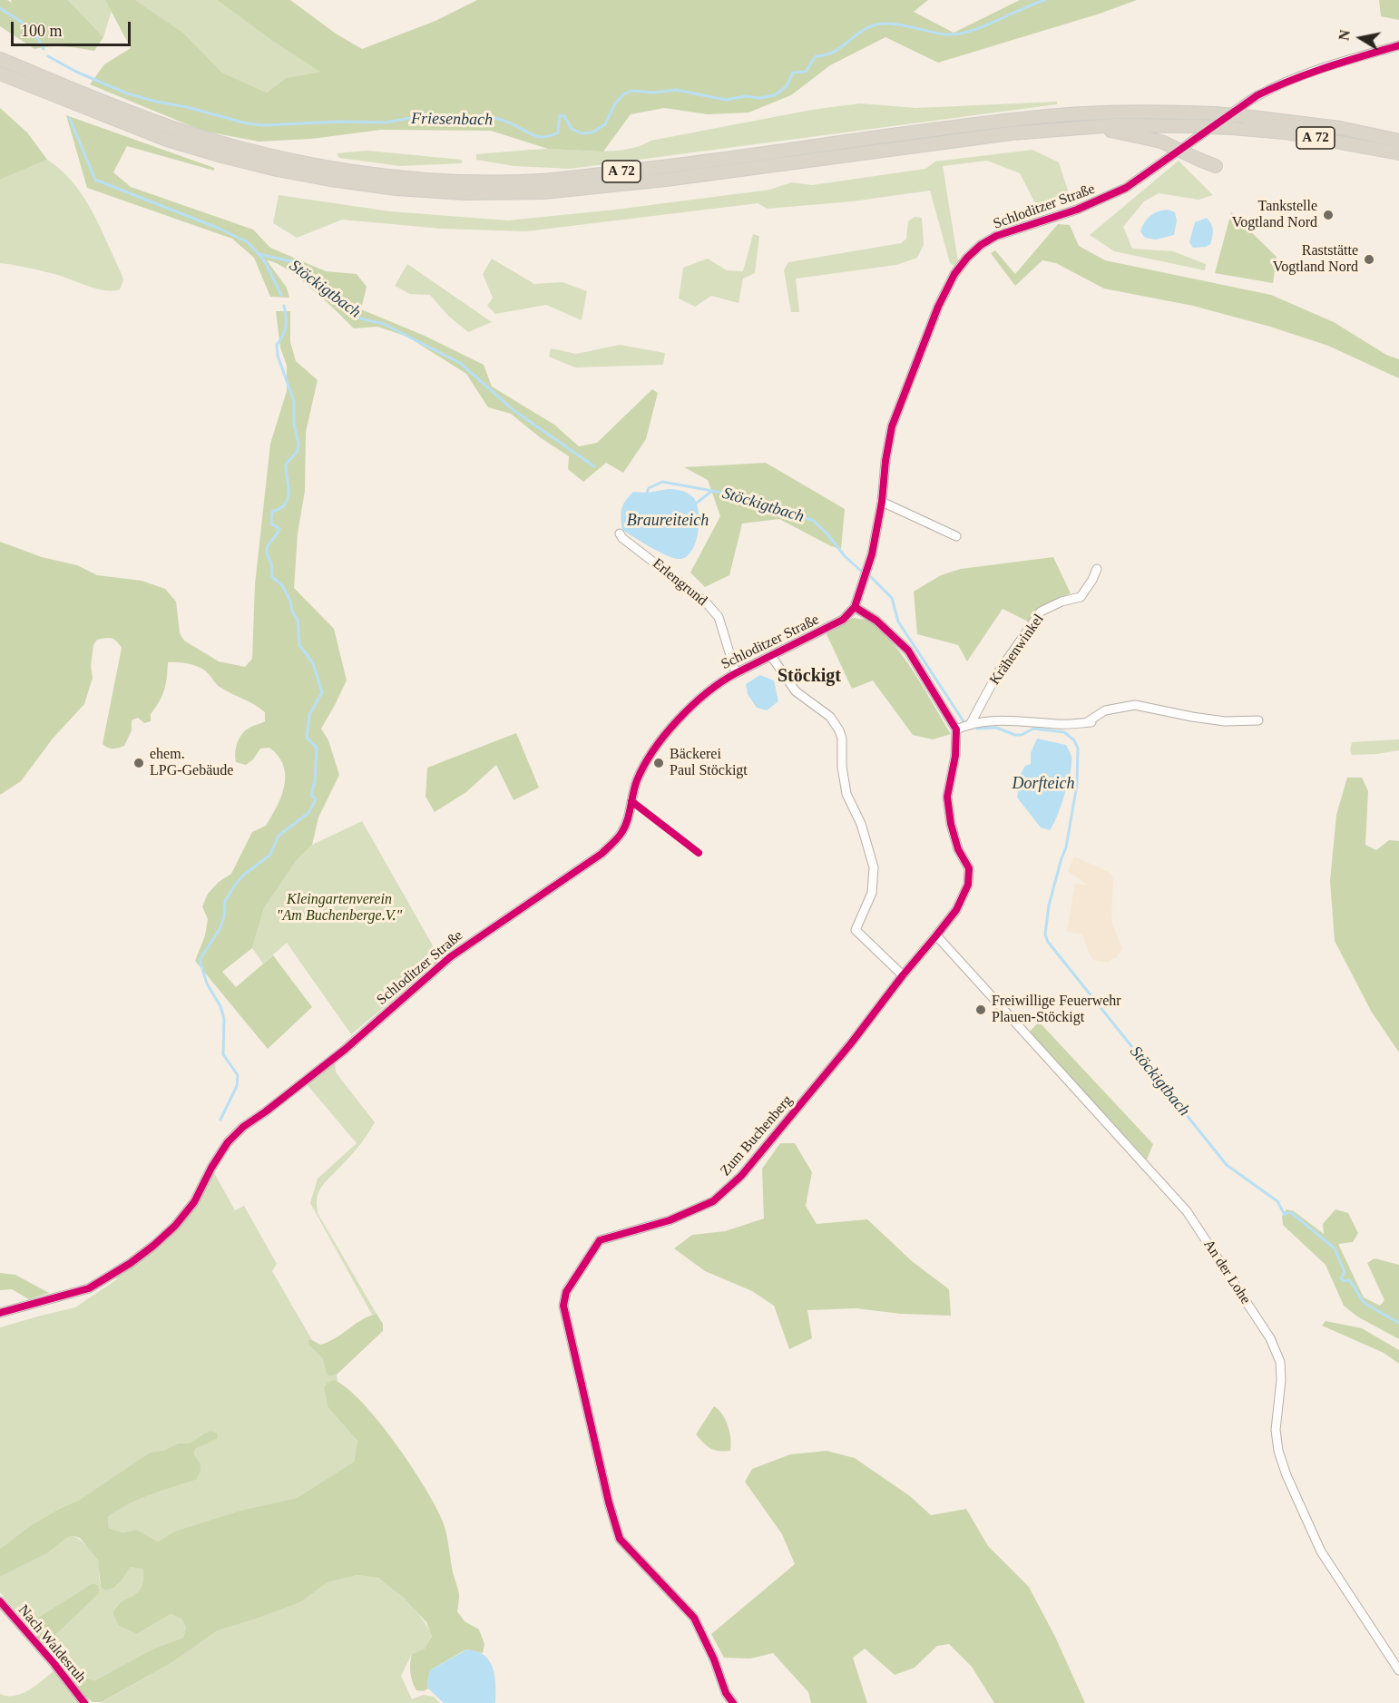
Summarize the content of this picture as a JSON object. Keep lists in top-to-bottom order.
{
  "streets": {
    "highway": ["A 72"],
    "street": [
      "Schloditzer Straße",
      "Erlengrund",
      "Krähenwinkel",
      "Zum Buchenberg",
      "An der Lohe",
      "Nach Waldesruh"
    ]
  },
  "crossings": [
    ["Schloditzer Straße", "Erlengrund"],
    ["Zum Buchenberg", "An der Lohe"]
  ],
  "districts": ["Stöckigt"],
  "water": [
    "Friesenbach",
    "Stöckigtbach",
    "Braureiteich",
    "Dorfteich"
  ],
  "parks": ["Kleingartenverein \"Am Buchenberge.V.\""],
  "places": [
    "Tankstelle Vogtland Nord",
    "Raststätte Vogtland Nord",
    "ehem. LPG-Gebäude",
    "Bäckerei Paul Stöckigt",
    "Freiwillige Feuerwehr Plauen-Stöckigt"
  ],
  "scale_bar": "100 m",
  "north": "left"
}
